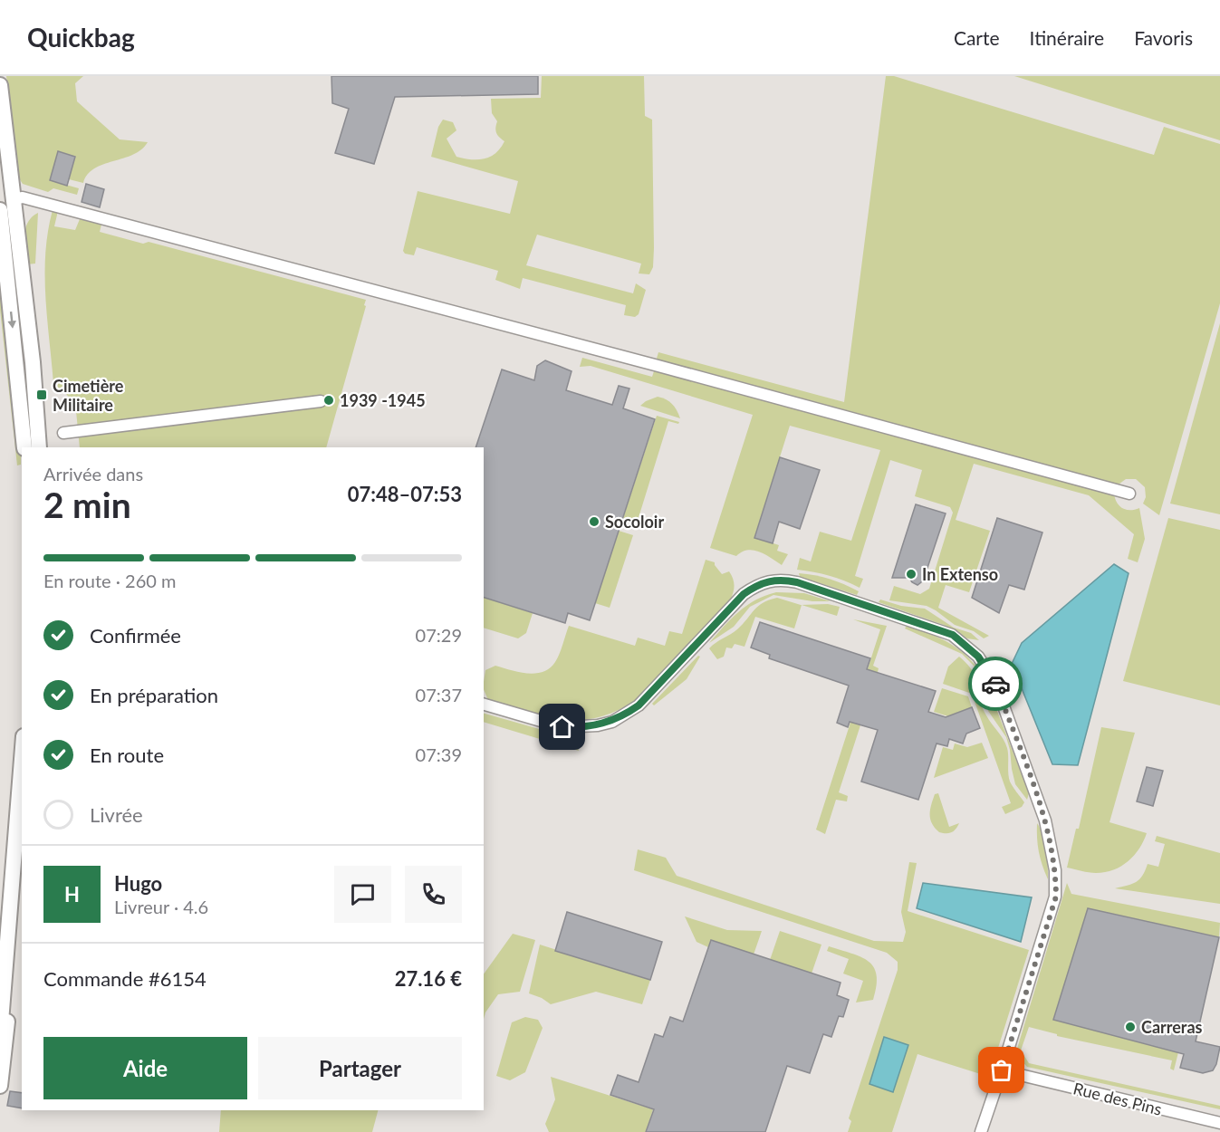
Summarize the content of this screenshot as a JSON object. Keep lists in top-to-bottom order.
{
  "streets": {
    "street": ["Rue des Pins"]
  },
  "places": {
    "transit": ["Cimetière Militaire"],
    "other": [
      "1939 -1945",
      "Socoloir",
      "In Extenso",
      "Carreras"
    ]
  },
  "page": {
    "header": "Quickbag",
    "nav": ["Carte", "Itinéraire", "Favoris"],
    "heading": ["2 min", "Arrivée dans", "07:48–07:53"],
    "panel": [
      "Hugo",
      "Livreur · 4.6",
      "Commande #6154",
      "27.16 €"
    ],
    "bar": "En route · 260 m",
    "list": [
      ["Confirmée", "07:29"],
      ["En préparation", "07:37"],
      ["En route", "07:39"],
      "Livrée"
    ],
    "round": "H",
    "buttons": ["Aide", "Partager"]
  }
}
